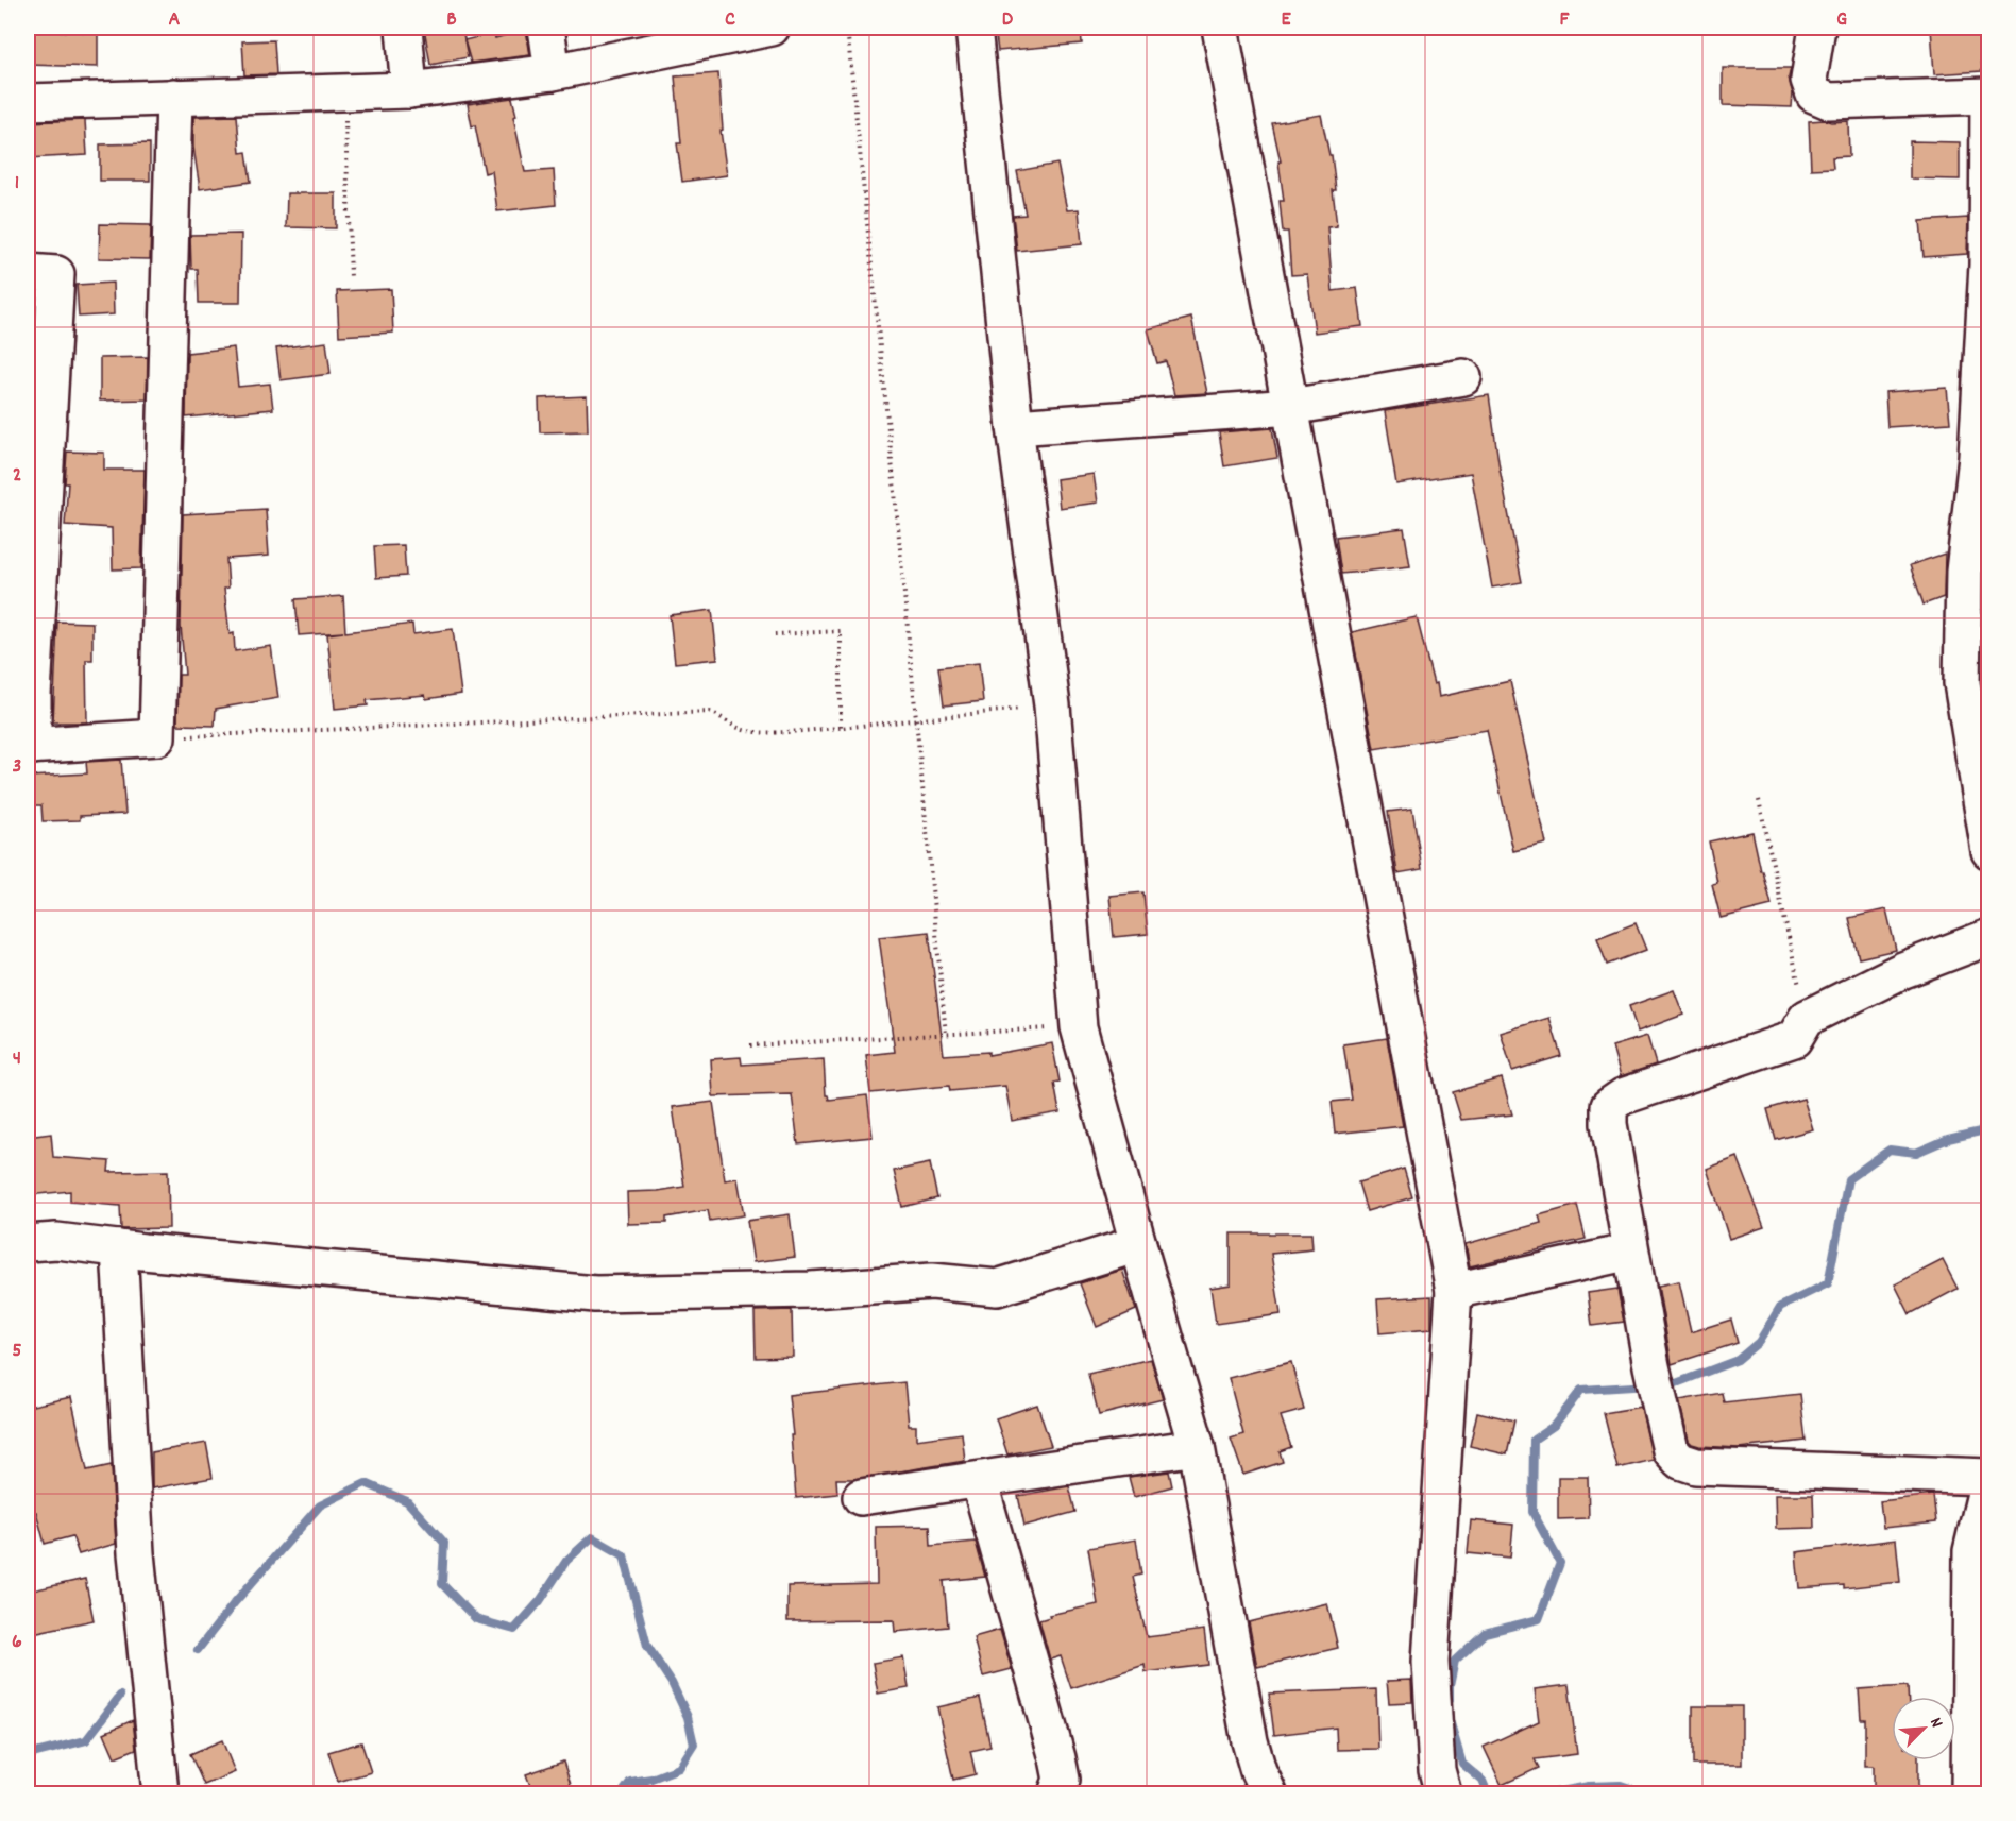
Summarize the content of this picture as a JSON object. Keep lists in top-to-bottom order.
{
  "north": "top right",
  "grid": {
    "columns": [
      "A",
      "B",
      "C",
      "D",
      "E",
      "F",
      "G"
    ],
    "rows": [
      "1",
      "2",
      "3",
      "4",
      "5",
      "6"
    ]
  }
}
